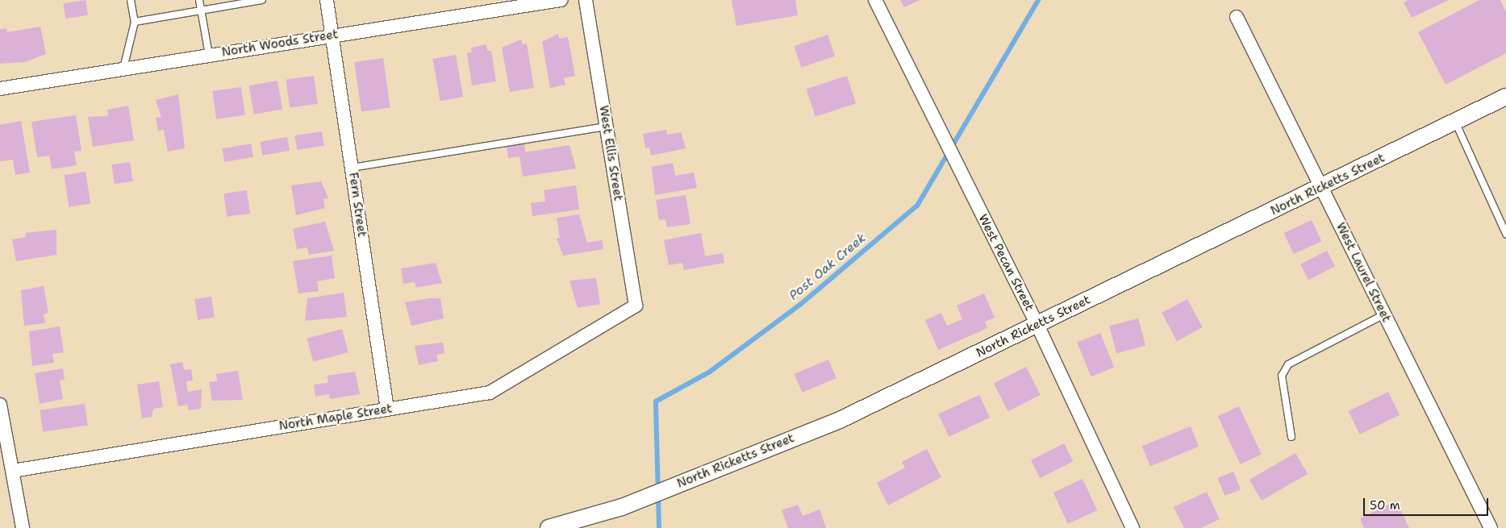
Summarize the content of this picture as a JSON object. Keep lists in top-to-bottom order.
{
  "streets": {
    "street": [
      "North Woods Street",
      "West Ellis Street",
      "North Ricketts Street",
      "Fern Street",
      "West Pecan Street",
      "West Laurel Street",
      "North Maple Street"
    ]
  },
  "crossings": [
    ["North Woods Street", "Fern Street"],
    ["West Ellis Street", "North Maple Street"],
    ["North Ricketts Street", "West Pecan Street"],
    ["North Ricketts Street", "West Laurel Street"],
    ["Fern Street", "North Maple Street"]
  ],
  "water": ["Post Oak Creek"],
  "scale_bar": "50 m"
}
